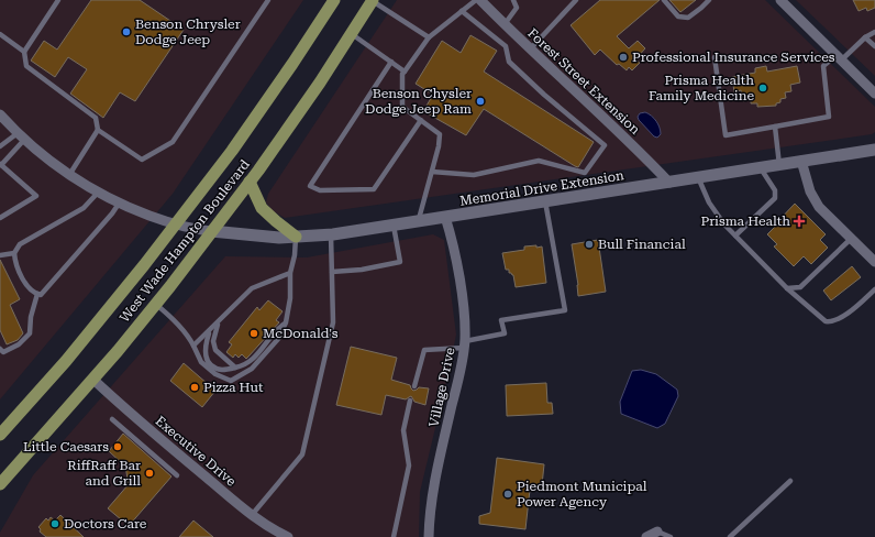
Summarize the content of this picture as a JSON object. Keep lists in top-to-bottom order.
{
  "streets": {
    "main road": ["West Wade Hampton Boulevard"],
    "street": [
      "Forest Street Extension",
      "Memorial Drive Extension",
      "Village Drive",
      "Executive Drive"
    ]
  },
  "crossings": [
    ["Forest Street Extension", "Memorial Drive Extension"],
    ["Memorial Drive Extension", "West Wade Hampton Boulevard"],
    ["Memorial Drive Extension", "Village Drive"],
    ["West Wade Hampton Boulevard", "Executive Drive"]
  ],
  "places": {
    "other": [
      "Benson Chrysler Dodge Jeep",
      "Professional Insurance Services",
      "Prisma Health Family Medicine",
      "Benson Chysler Dodge Jeep Ram",
      "Bull Financial",
      "McDonald's",
      "Pizza Hut",
      "Little Caesars",
      "RiffRaff Bar and Grill",
      "Piedmont Municipal Power Agency",
      "Doctors Care"
    ],
    "health": ["Prisma Health"]
  }
}
